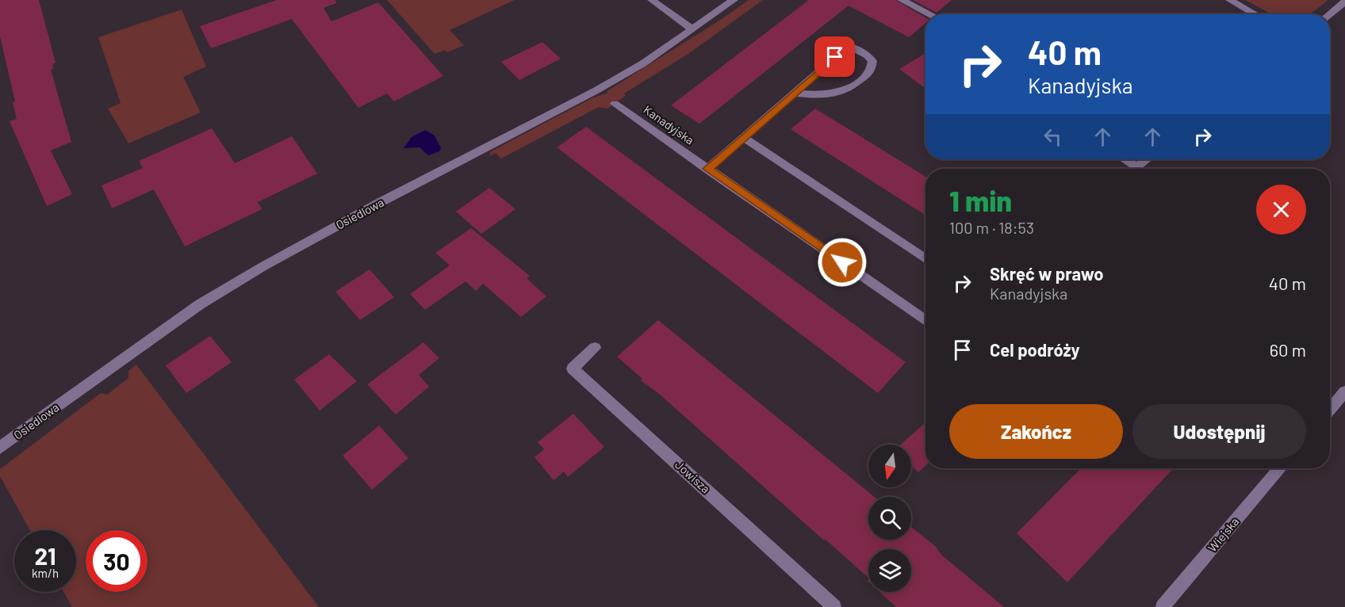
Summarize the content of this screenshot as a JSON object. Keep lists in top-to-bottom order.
{
  "streets": {
    "street": [
      "Kanadyjska",
      "Osiedlowa",
      "Jowisza",
      "Wiejska"
    ]
  },
  "north": "bottom",
  "page": {
    "turn": ["40 m", "Kanadyjska"],
    "heading": ["1 min", "100 m · 18:53"],
    "list": [
      {
        "name": "Skręć w prawo",
        "note": "Kanadyjska",
        "value": "40 m"
      },
      {
        "name": "Cel podróży",
        "value": "60 m"
      }
    ],
    "buttons": ["Zakończ", "Udostępnij"],
    "speed": "21 km/h",
    "limit": "30"
  }
}
